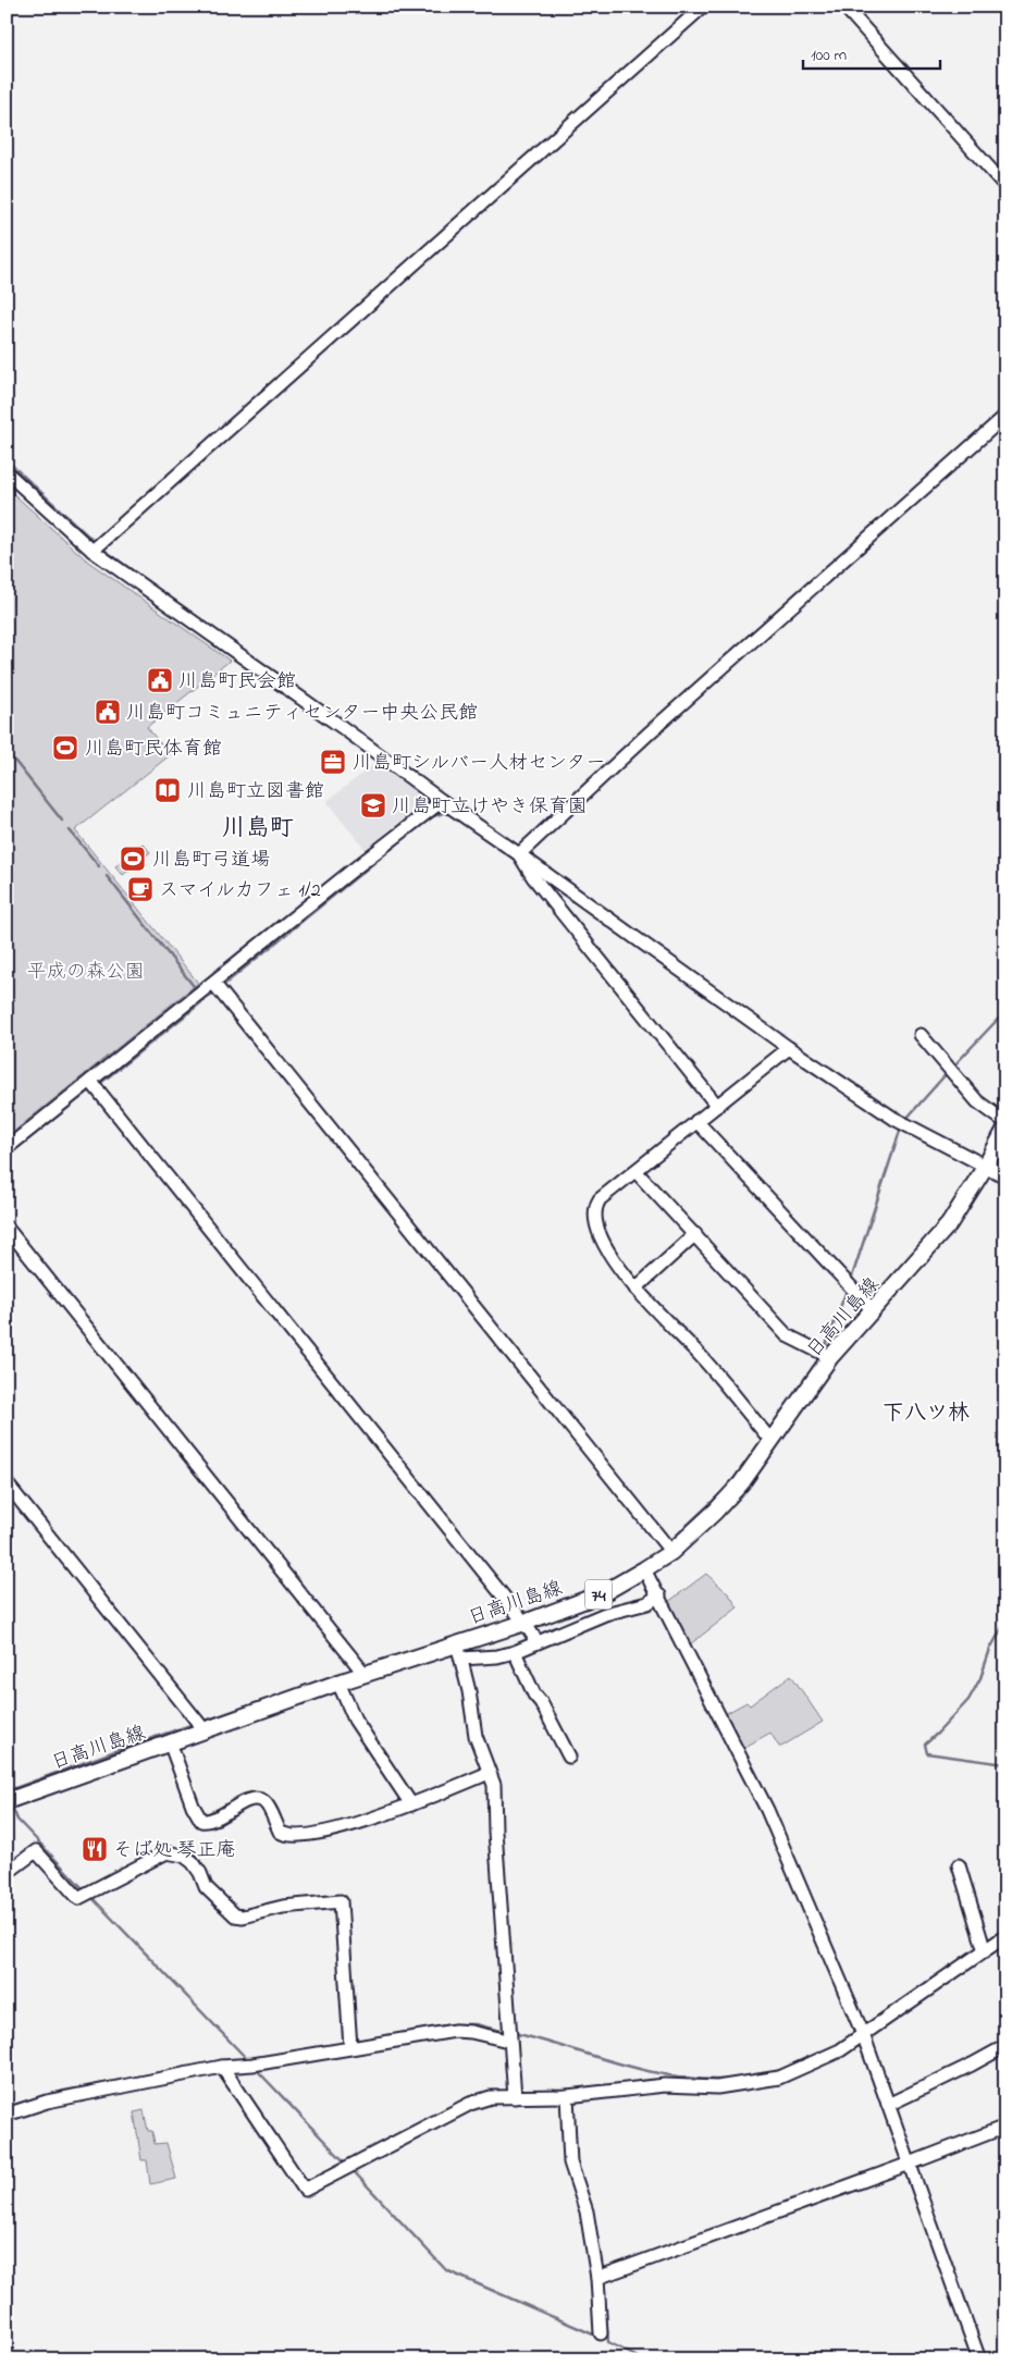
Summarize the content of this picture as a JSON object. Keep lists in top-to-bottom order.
{
  "streets": {
    "main road": ["日高川島線", "74"]
  },
  "districts": ["川島町", "下八ツ林"],
  "parks": ["平成の森公園"],
  "places": {
    "public building": ["川島町民会館", "川島町コミュニティセンター中央公民館"],
    "sports": ["川島町民体育館", "川島町弓道場"],
    "office": ["川島町シルバー人材センター"],
    "library": ["川島町立図書館"],
    "school or university": ["川島町立けやき保育園"],
    "cafe": ["スマイルカフェ 1/2"],
    "restaurant": ["そば処 琴正庵"]
  },
  "scale_bar": "100 m"
}
